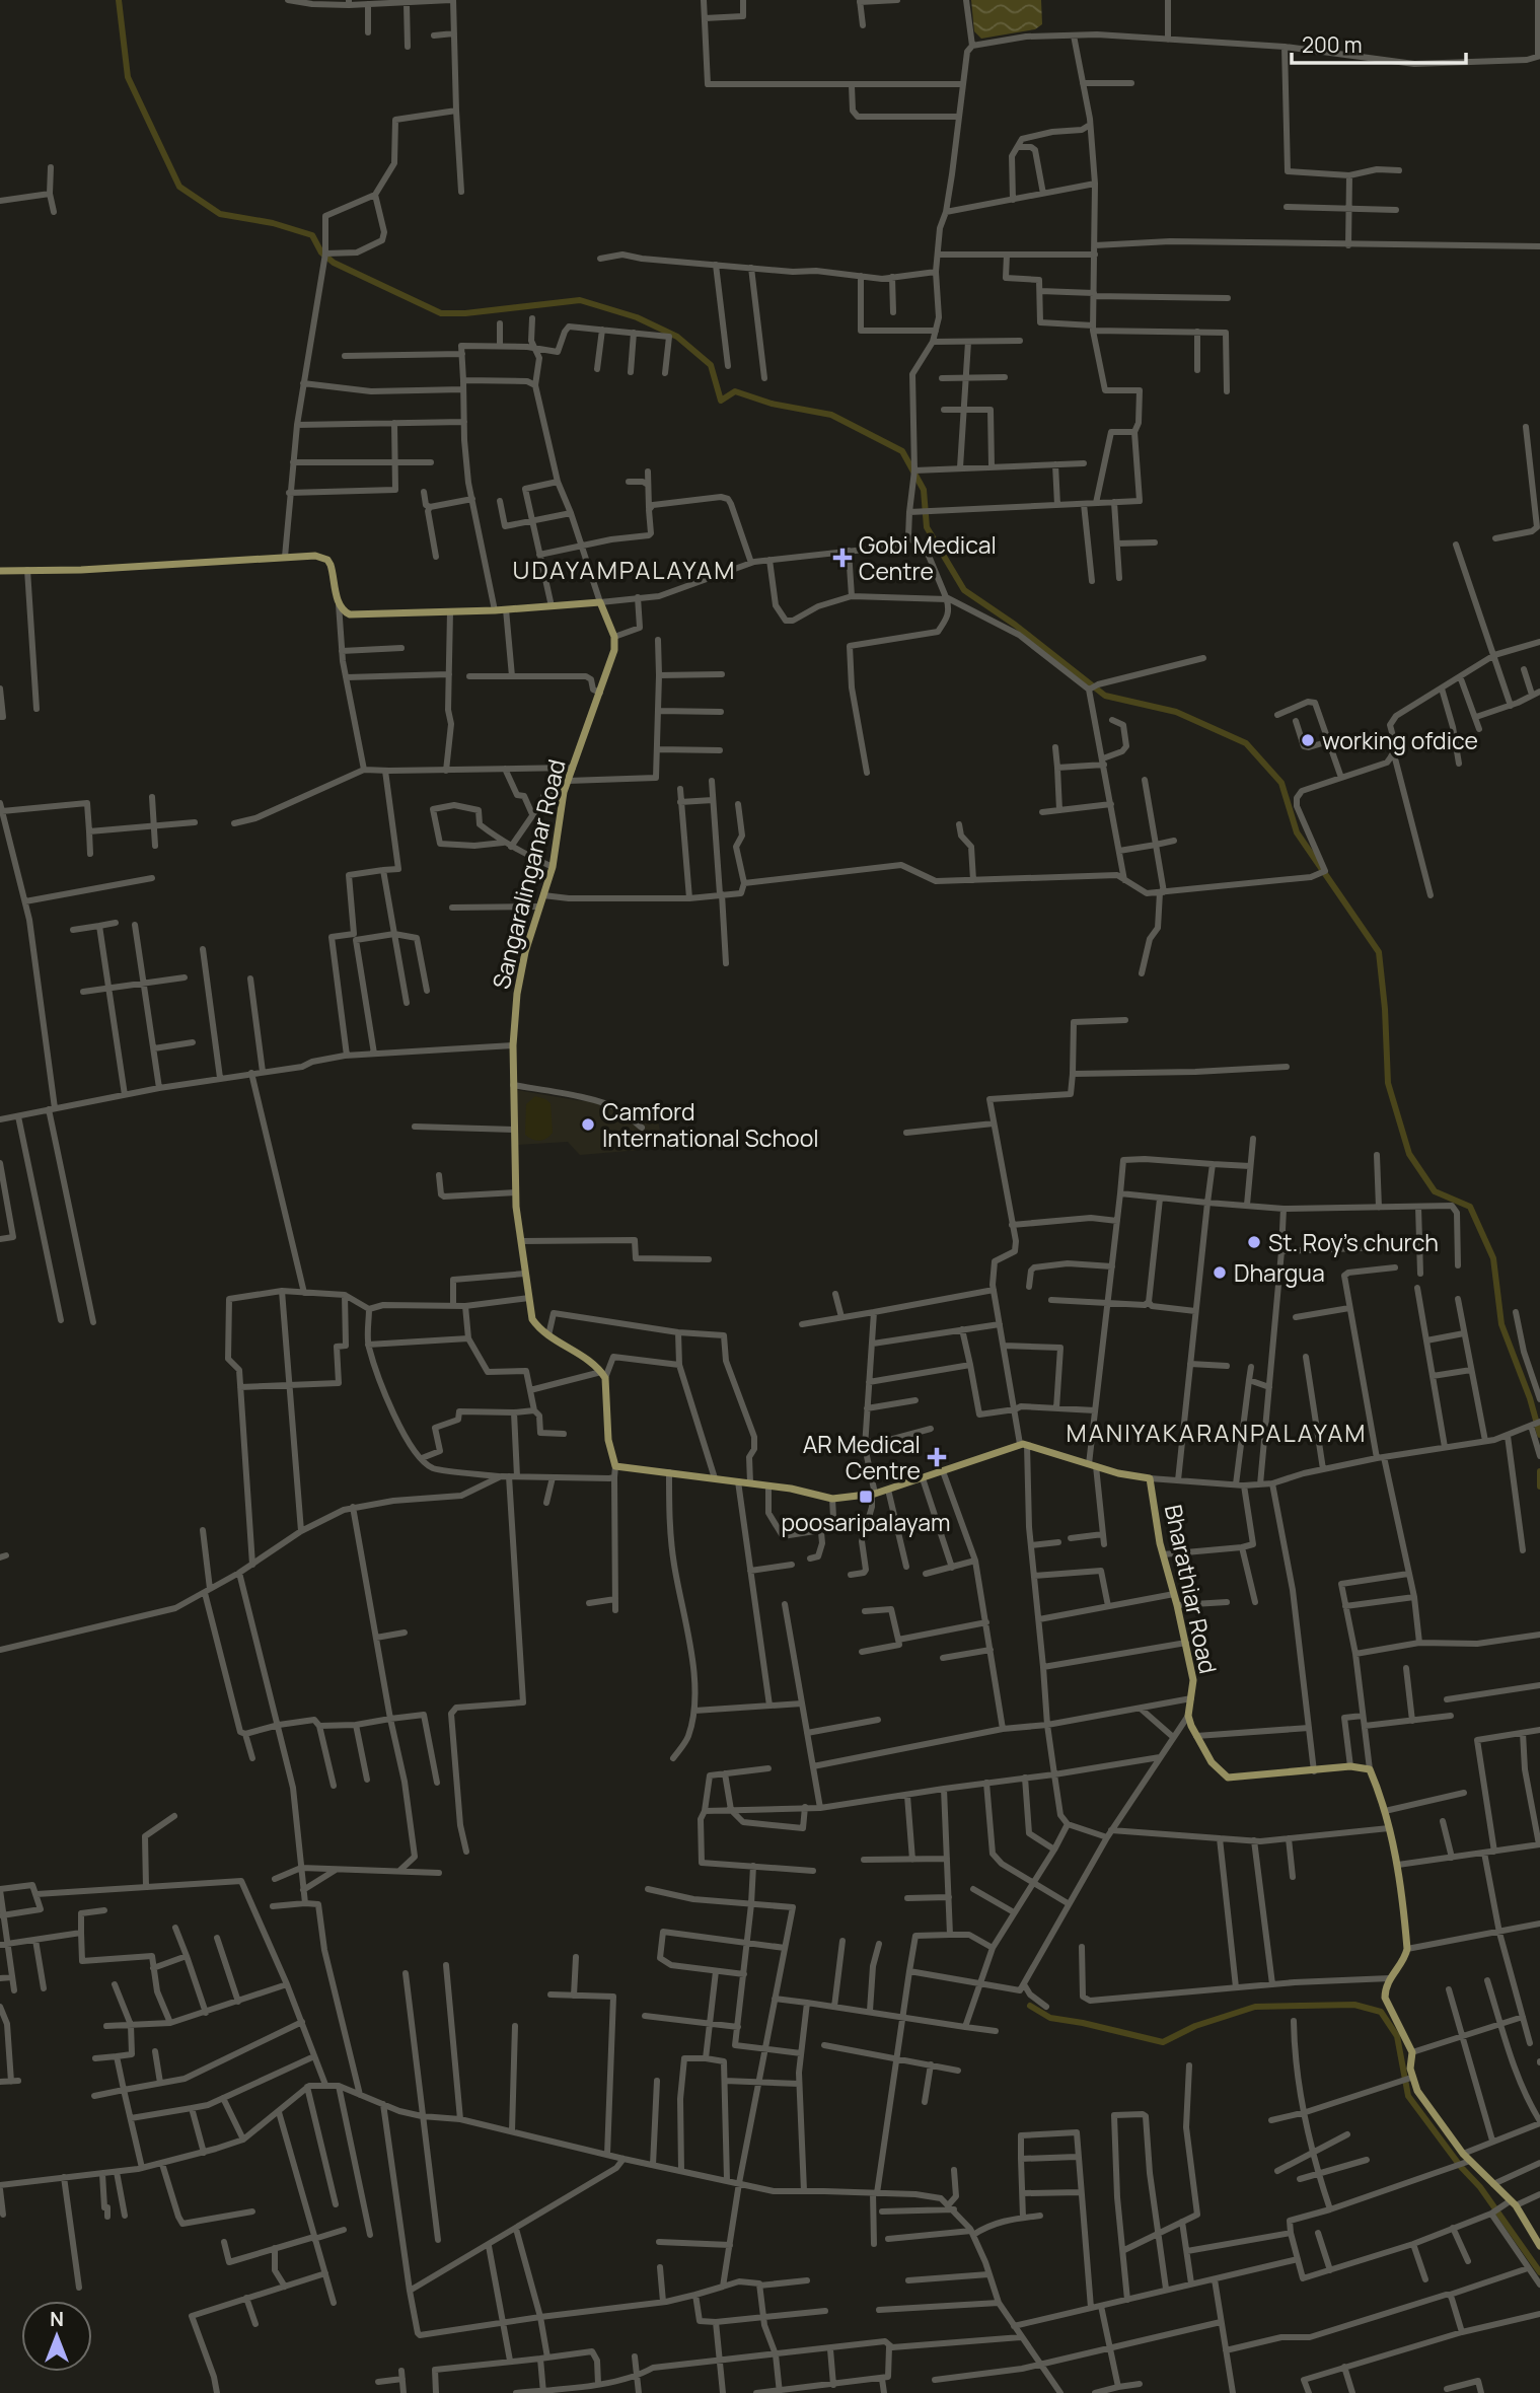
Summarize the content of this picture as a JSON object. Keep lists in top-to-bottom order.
{
  "streets": {
    "main road": ["Sangaralinganar Road", "Bharathiar Road"]
  },
  "districts": ["UDAYAMPALAYAM", "MANIYAKARANPALAYAM"],
  "places": {
    "health": ["Gobi Medical Centre", "AR Medical Centre"],
    "other": [
      "working ofdice",
      "Camford International School",
      "St. Roy's church",
      "Dhargua"
    ],
    "transit": ["poosaripalayam"]
  },
  "scale_bar": "200 m",
  "north": "top"
}
